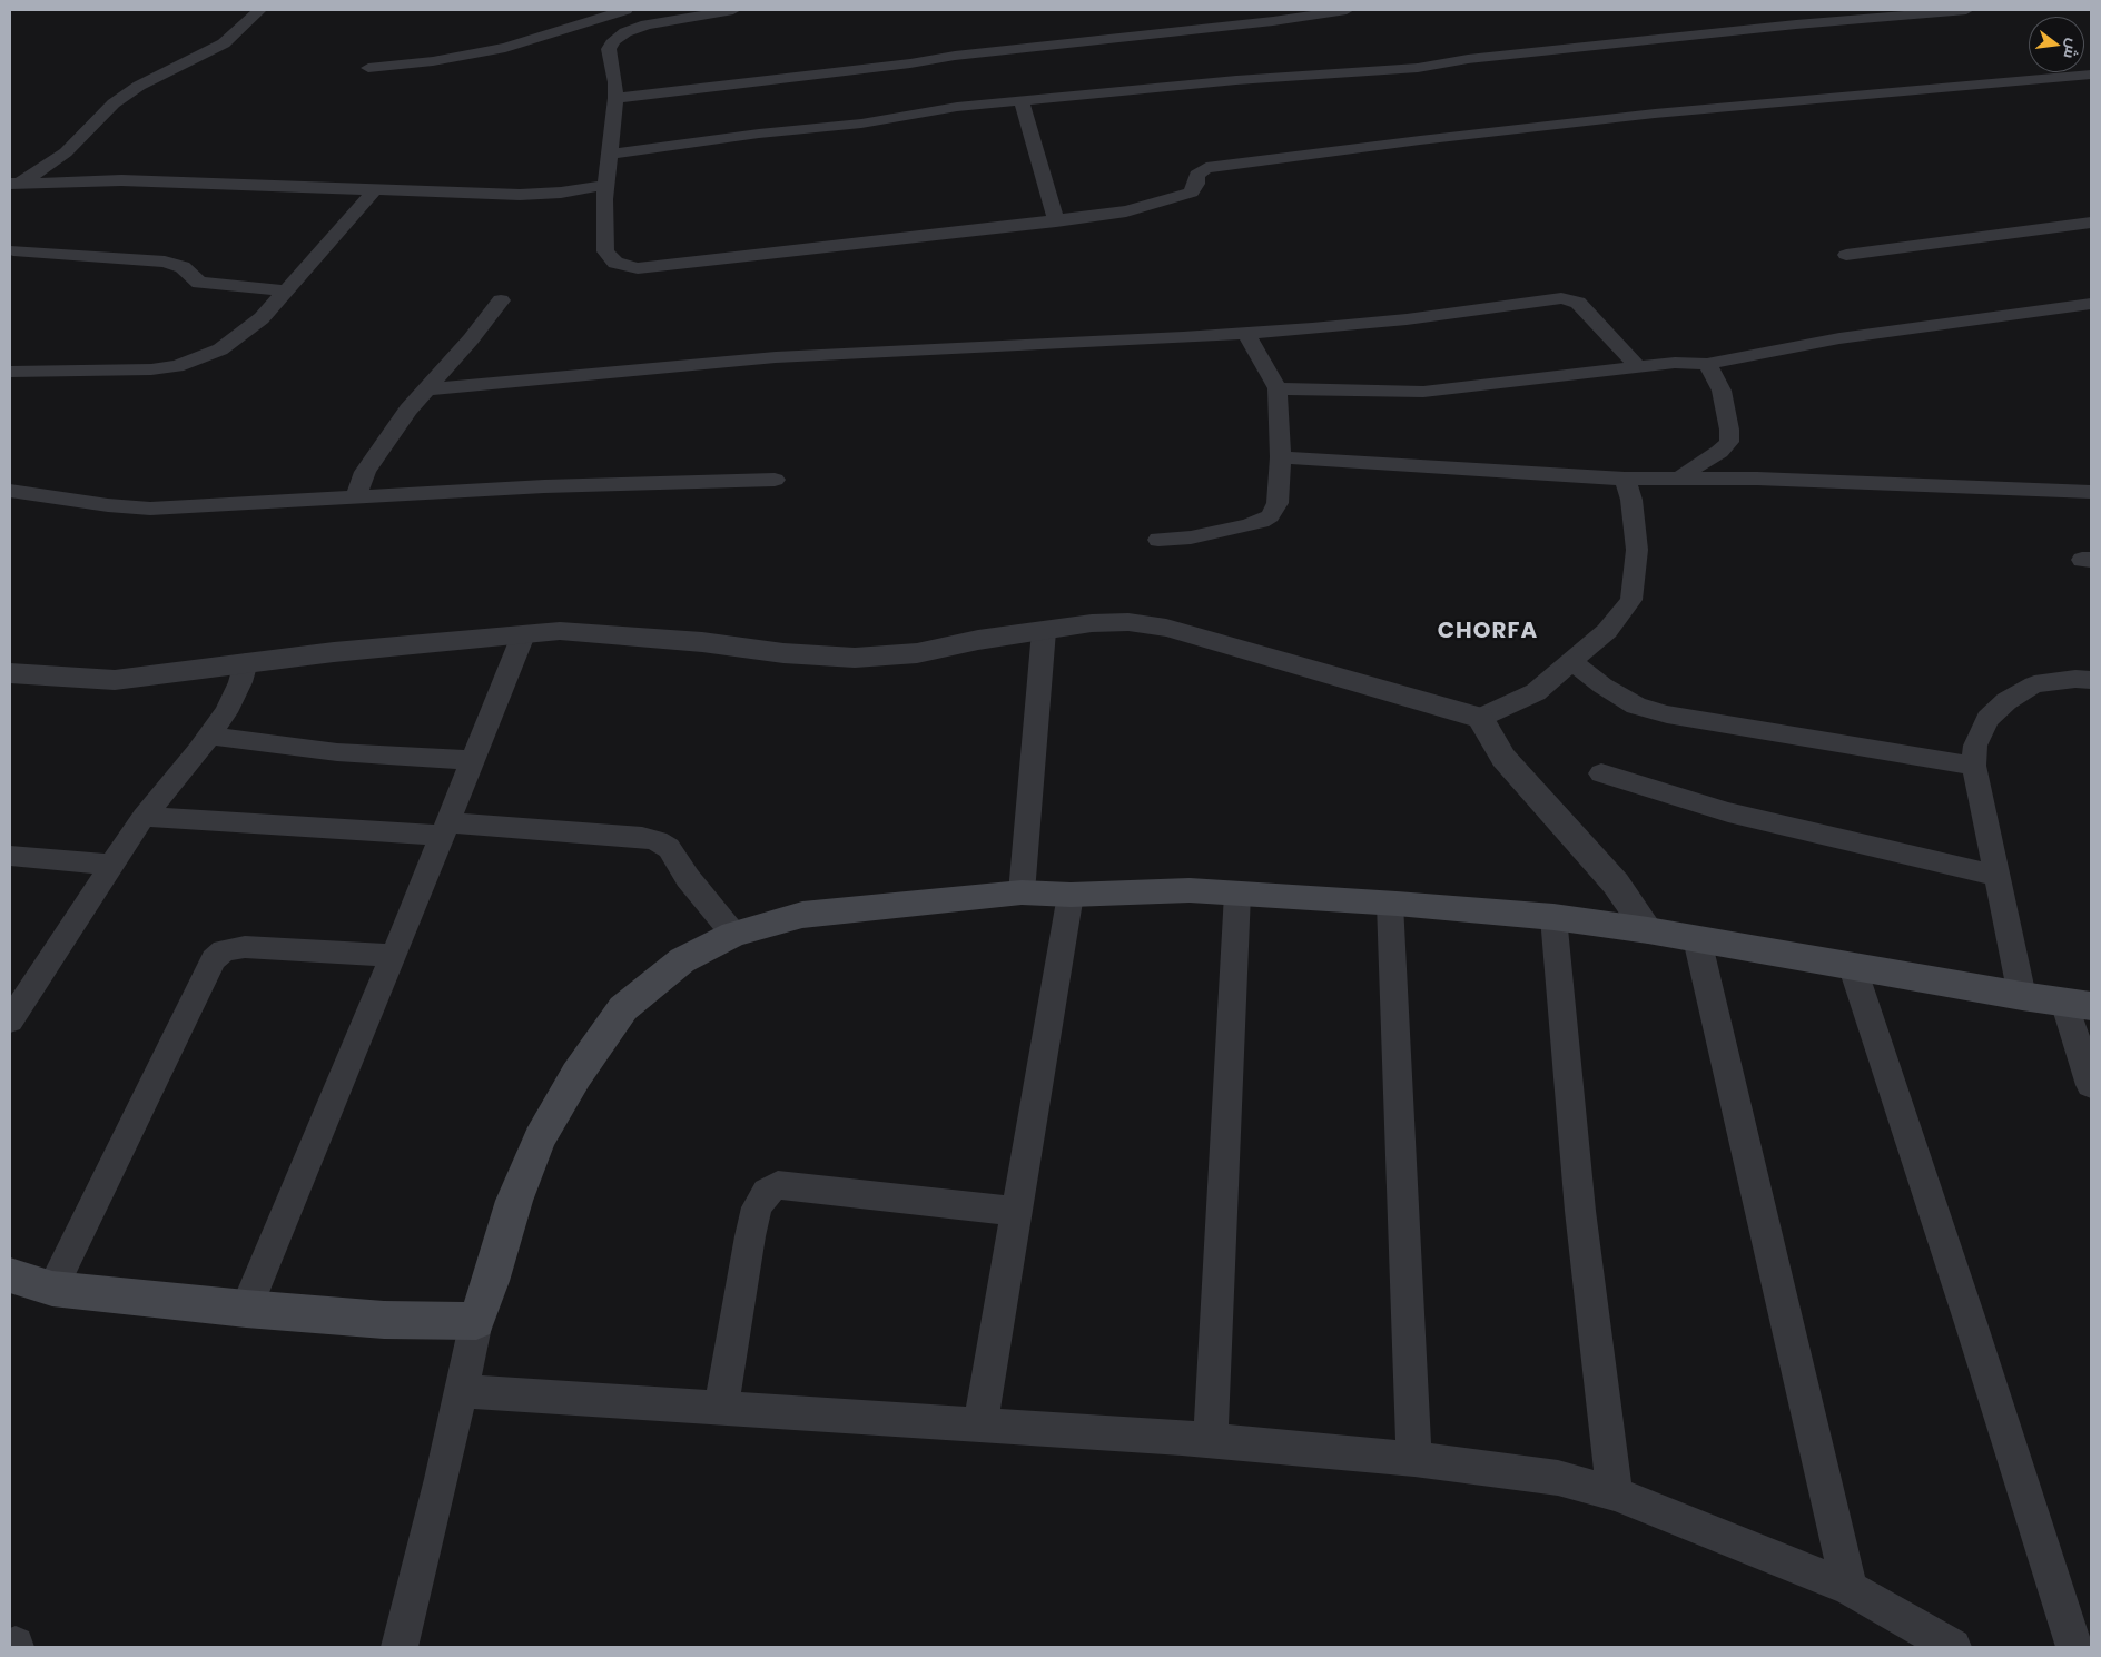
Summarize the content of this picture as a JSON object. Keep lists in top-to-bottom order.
{
  "districts": ["CHORFA"],
  "north": "right"
}
